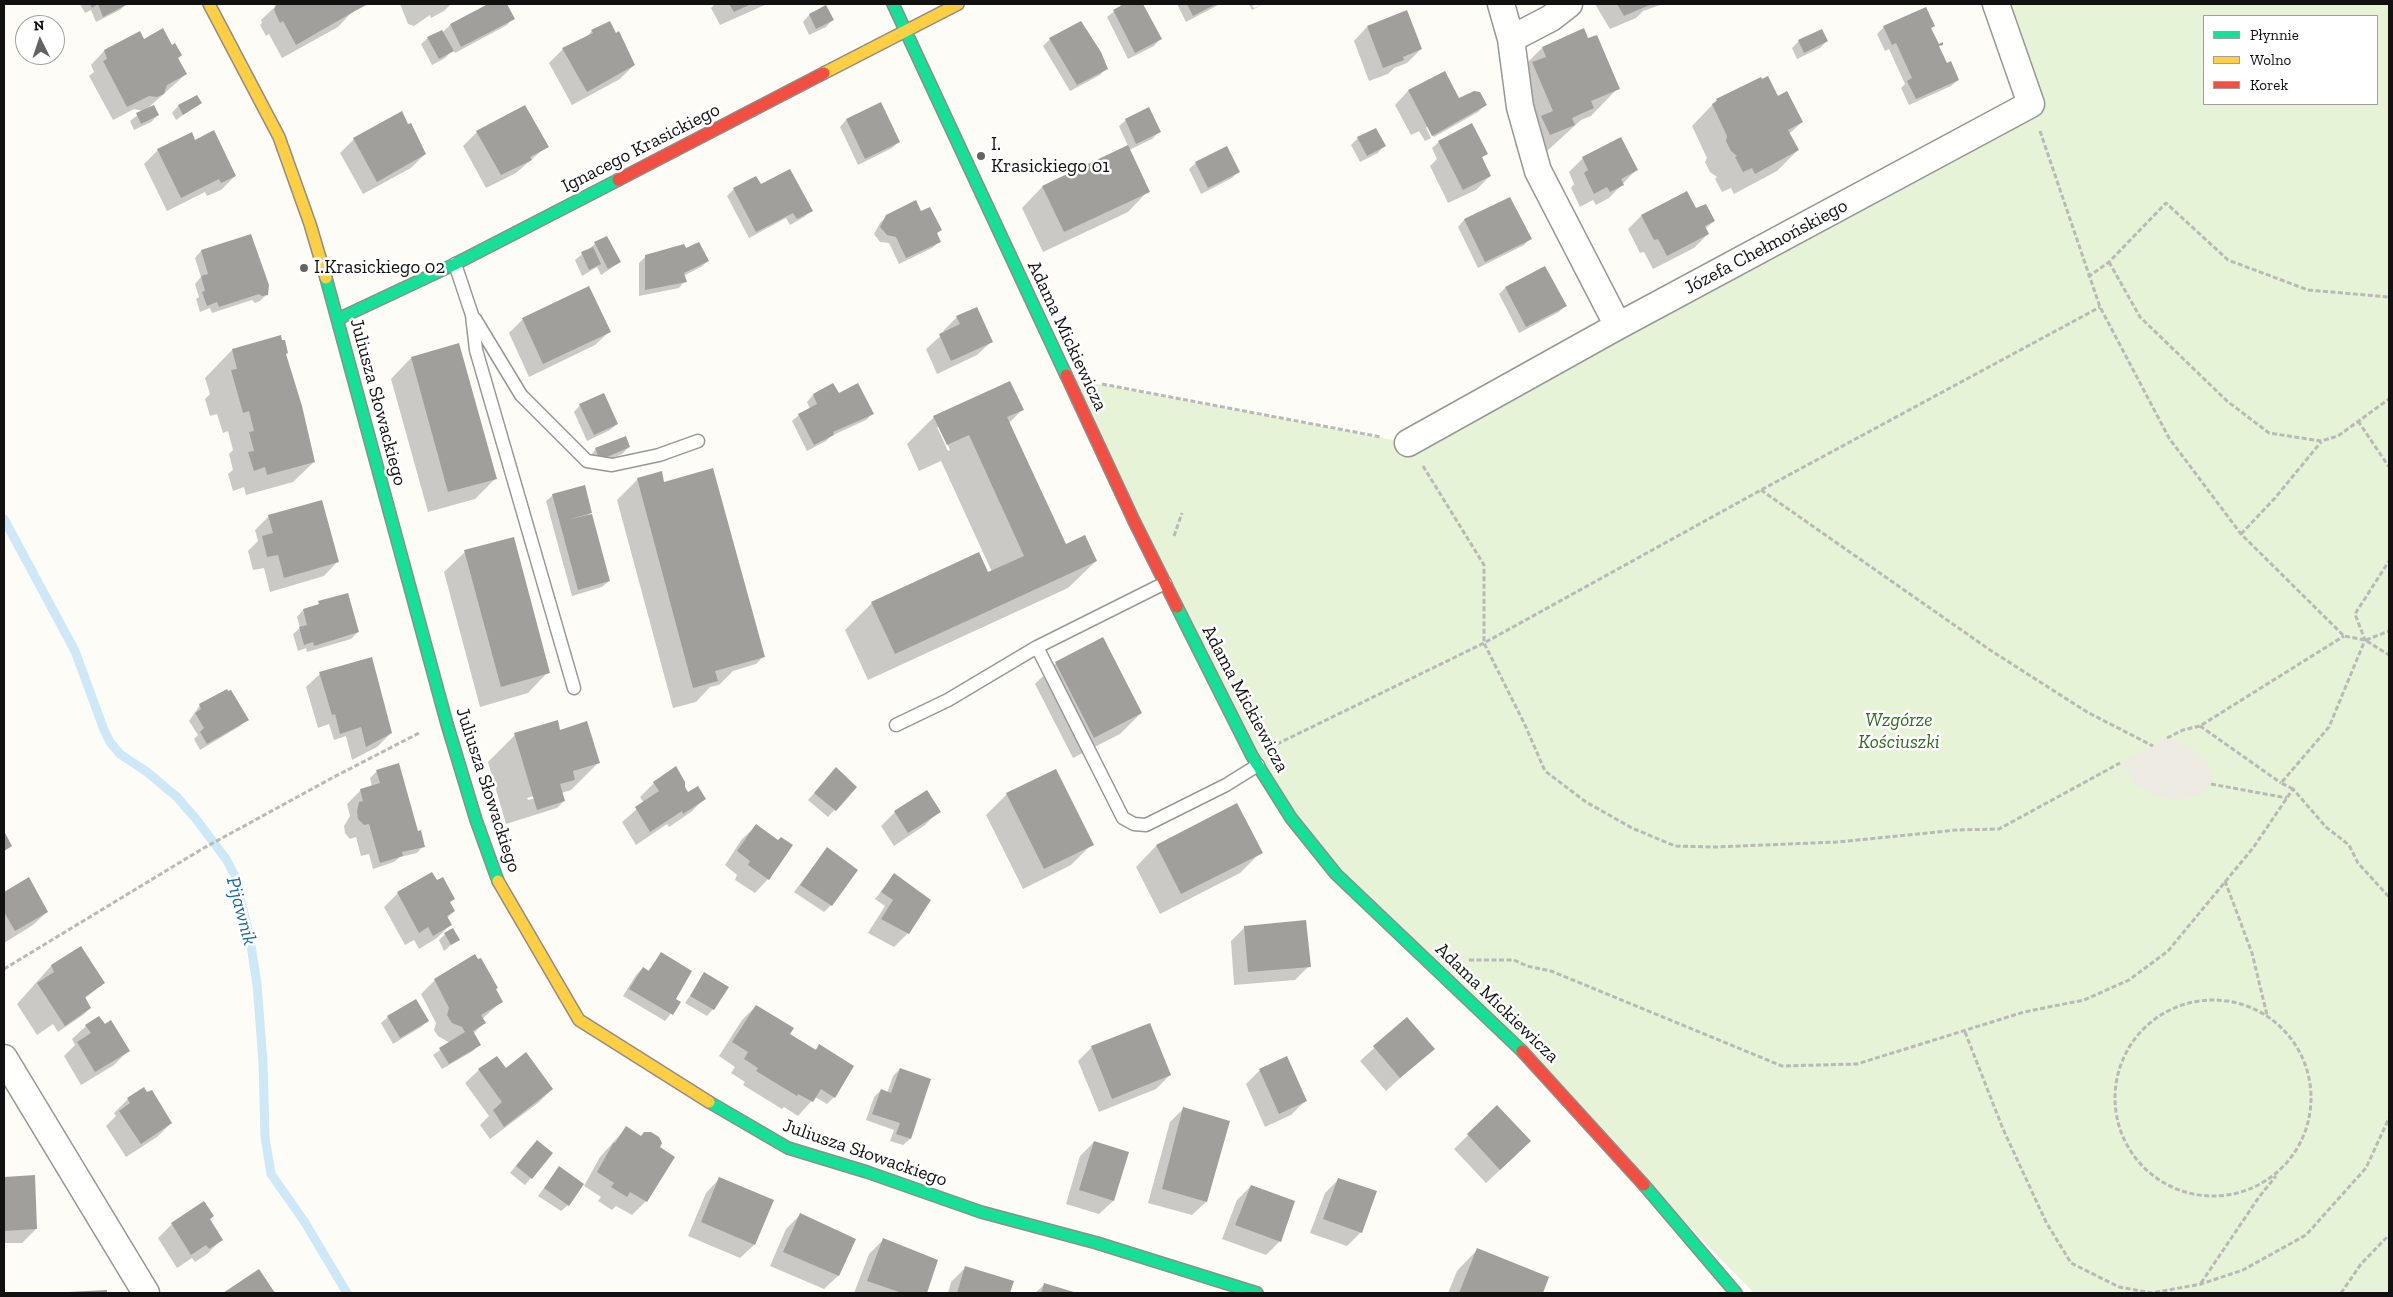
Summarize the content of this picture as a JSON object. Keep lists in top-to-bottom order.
{
  "streets": {
    "street": [
      "Ignacego Krasickiego",
      "Józefa Chełmońskiego",
      "Adama Mickiewicza",
      "Juliusza Słowackiego"
    ]
  },
  "crossings": [
    ["Ignacego Krasickiego", "Adama Mickiewicza"],
    ["Ignacego Krasickiego", "Juliusza Słowackiego"]
  ],
  "water": ["Pijawnik"],
  "parks": ["Wzgórze Kościuszki"],
  "places": ["I. Krasickiego 01", "I.Krasickiego 02"],
  "legend": ["Płynnie", "Wolno", "Korek"],
  "north": "top"
}
